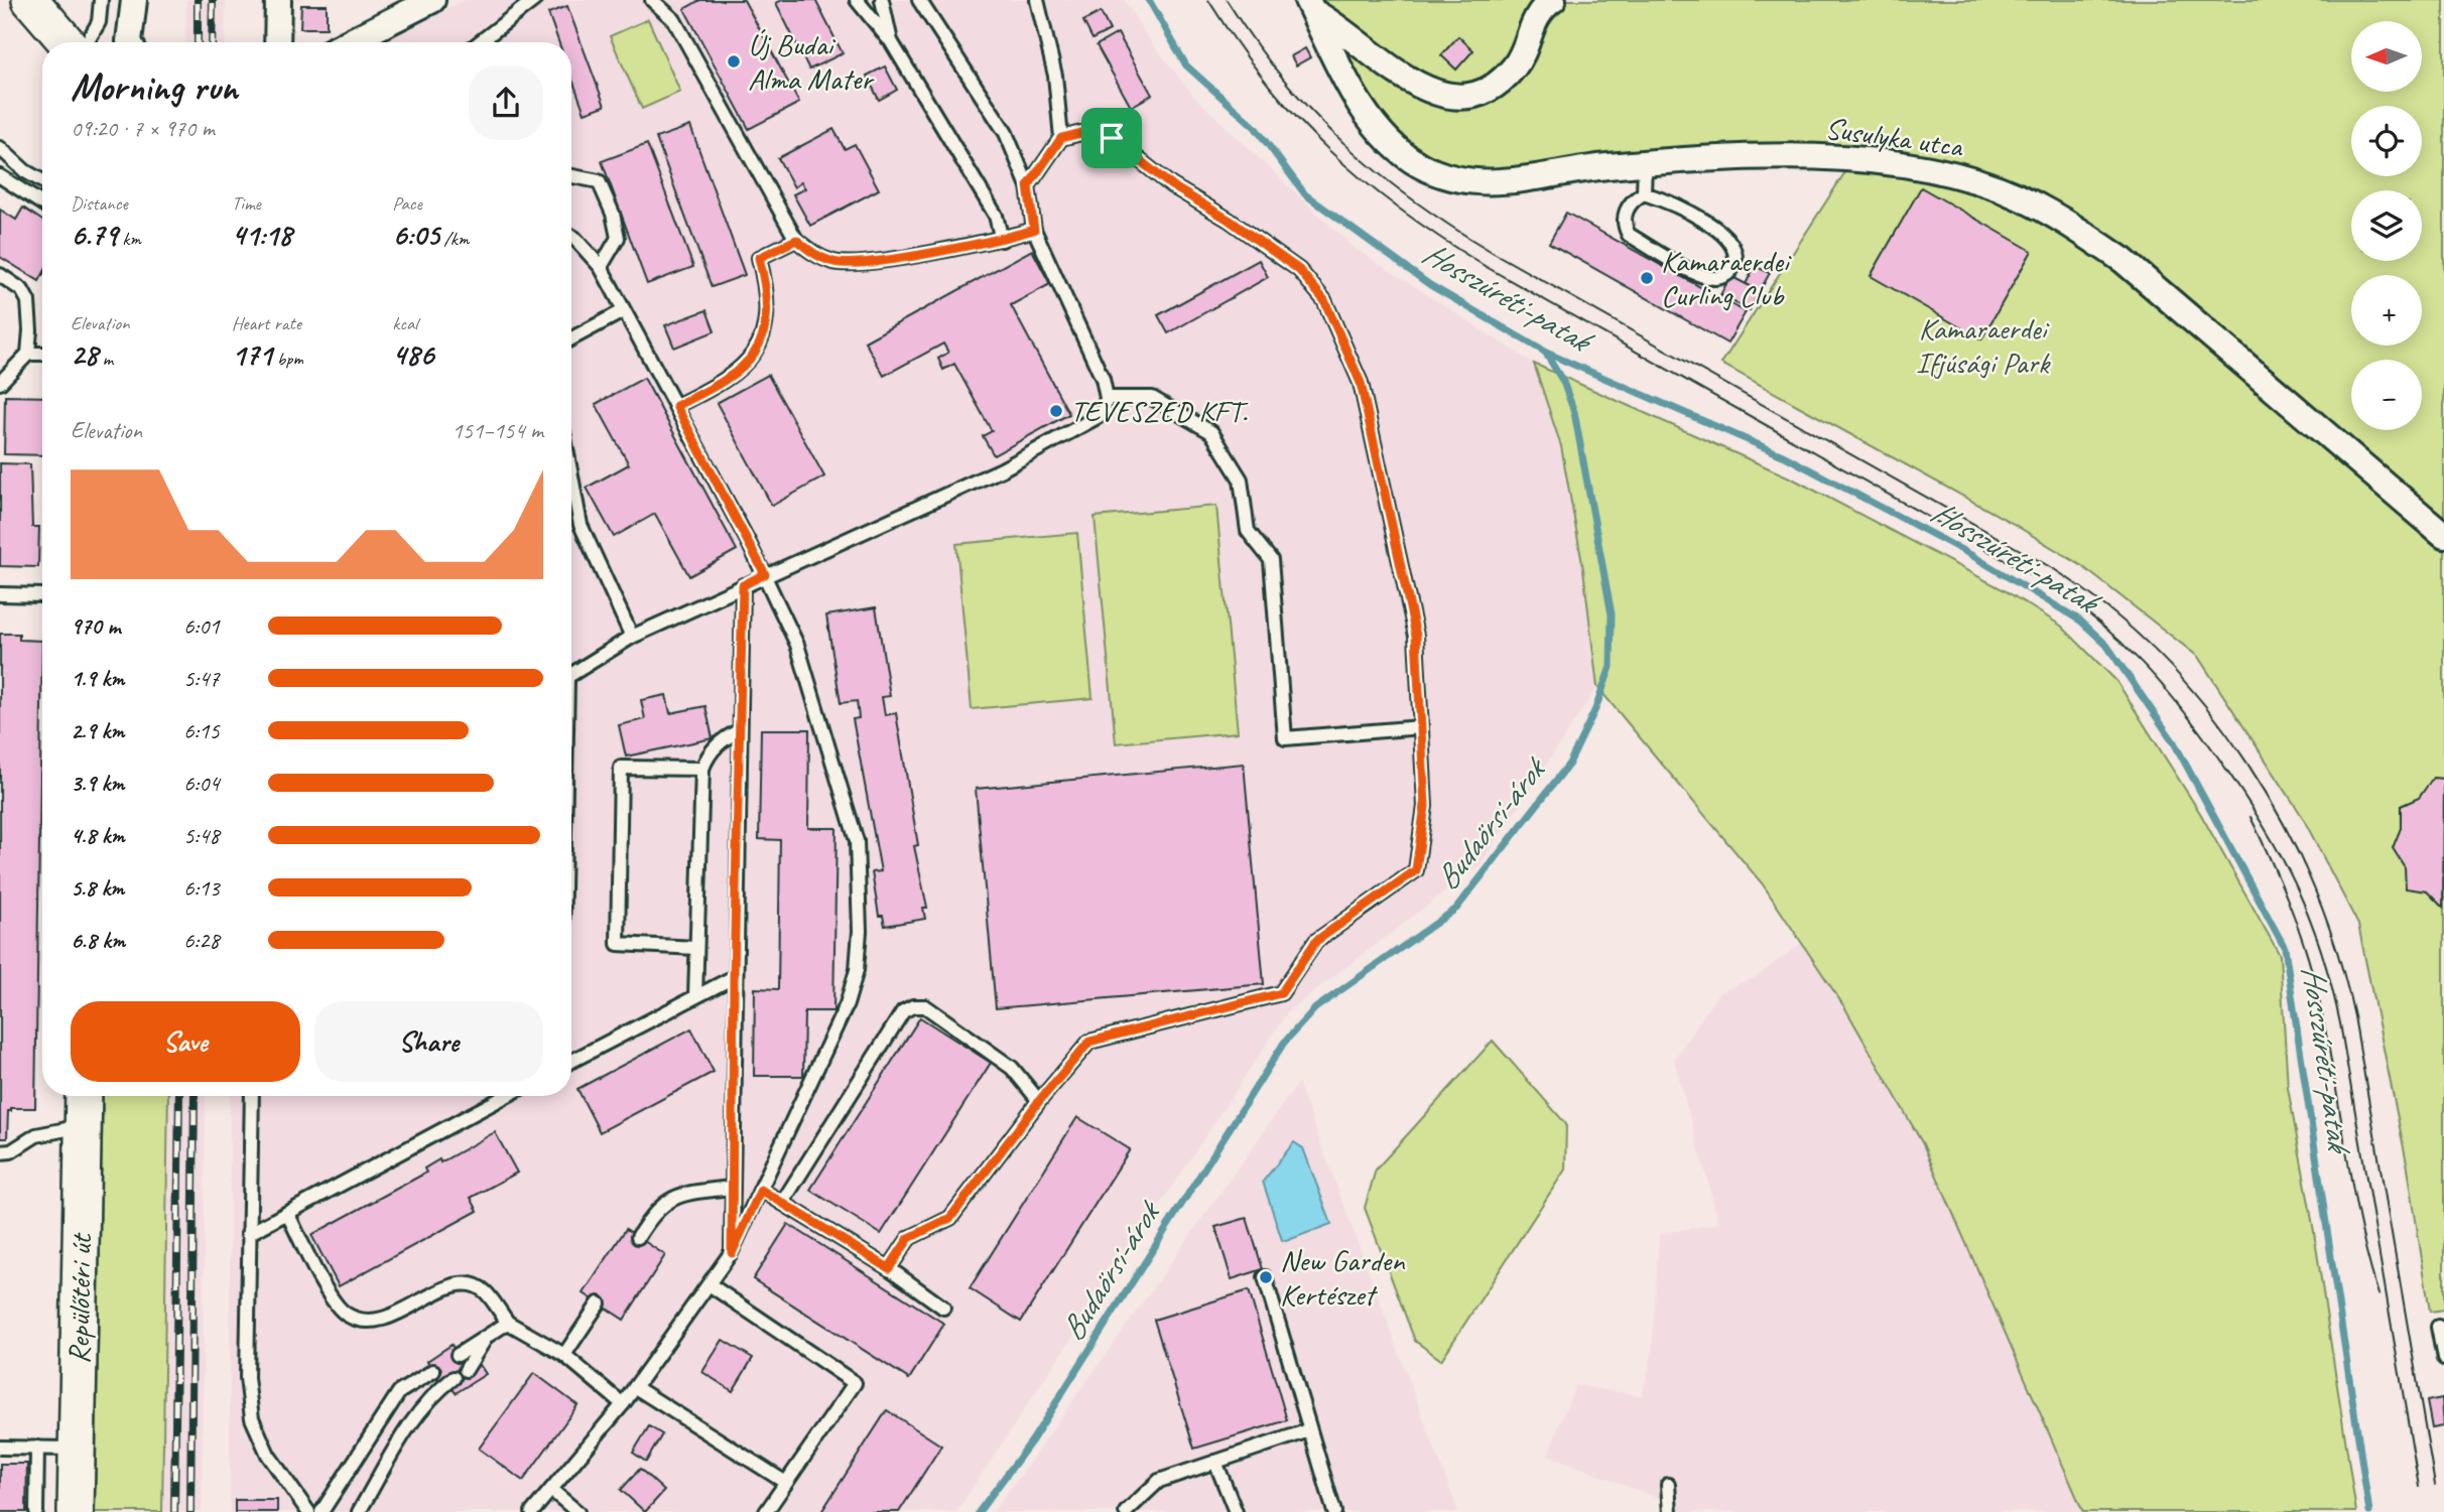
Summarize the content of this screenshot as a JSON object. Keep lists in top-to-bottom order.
{
  "streets": {
    "street": ["Susulyka utca", "Repülőtéri út"]
  },
  "water": ["Hosszúréti-patak", "Budaörsi-árok"],
  "parks": ["Kamaraerdei Ifjúsági Park"],
  "places": [
    "Új Budai Alma Mater",
    "Kamaraerdei Curling Club",
    "TEVESZED KFT.",
    "New Garden Kertészet"
  ],
  "north": "left",
  "page": {
    "map_buttons": ["+", "−"],
    "heading": ["Morning run", "09:20 · 7 × 970 m"],
    "stats": [
      ["Distance", "6.79 km"],
      ["Time", "41:18"],
      ["Pace", "6:05 /km"],
      ["Elevation", "28 m"],
      ["Heart rate", "171 bpm"],
      ["kcal", "486"]
    ],
    "chart": ["Elevation", "151–154 m"],
    "list": [
      {
        "name": "970 m",
        "note": "6:01"
      },
      {
        "name": "1.9 km",
        "note": "5:47"
      },
      {
        "name": "2.9 km",
        "note": "6:15"
      },
      {
        "name": "3.9 km",
        "note": "6:04"
      },
      {
        "name": "4.8 km",
        "note": "5:48"
      },
      {
        "name": "5.8 km",
        "note": "6:13"
      },
      {
        "name": "6.8 km",
        "note": "6:28"
      }
    ],
    "buttons": ["Save", "Share"]
  }
}
